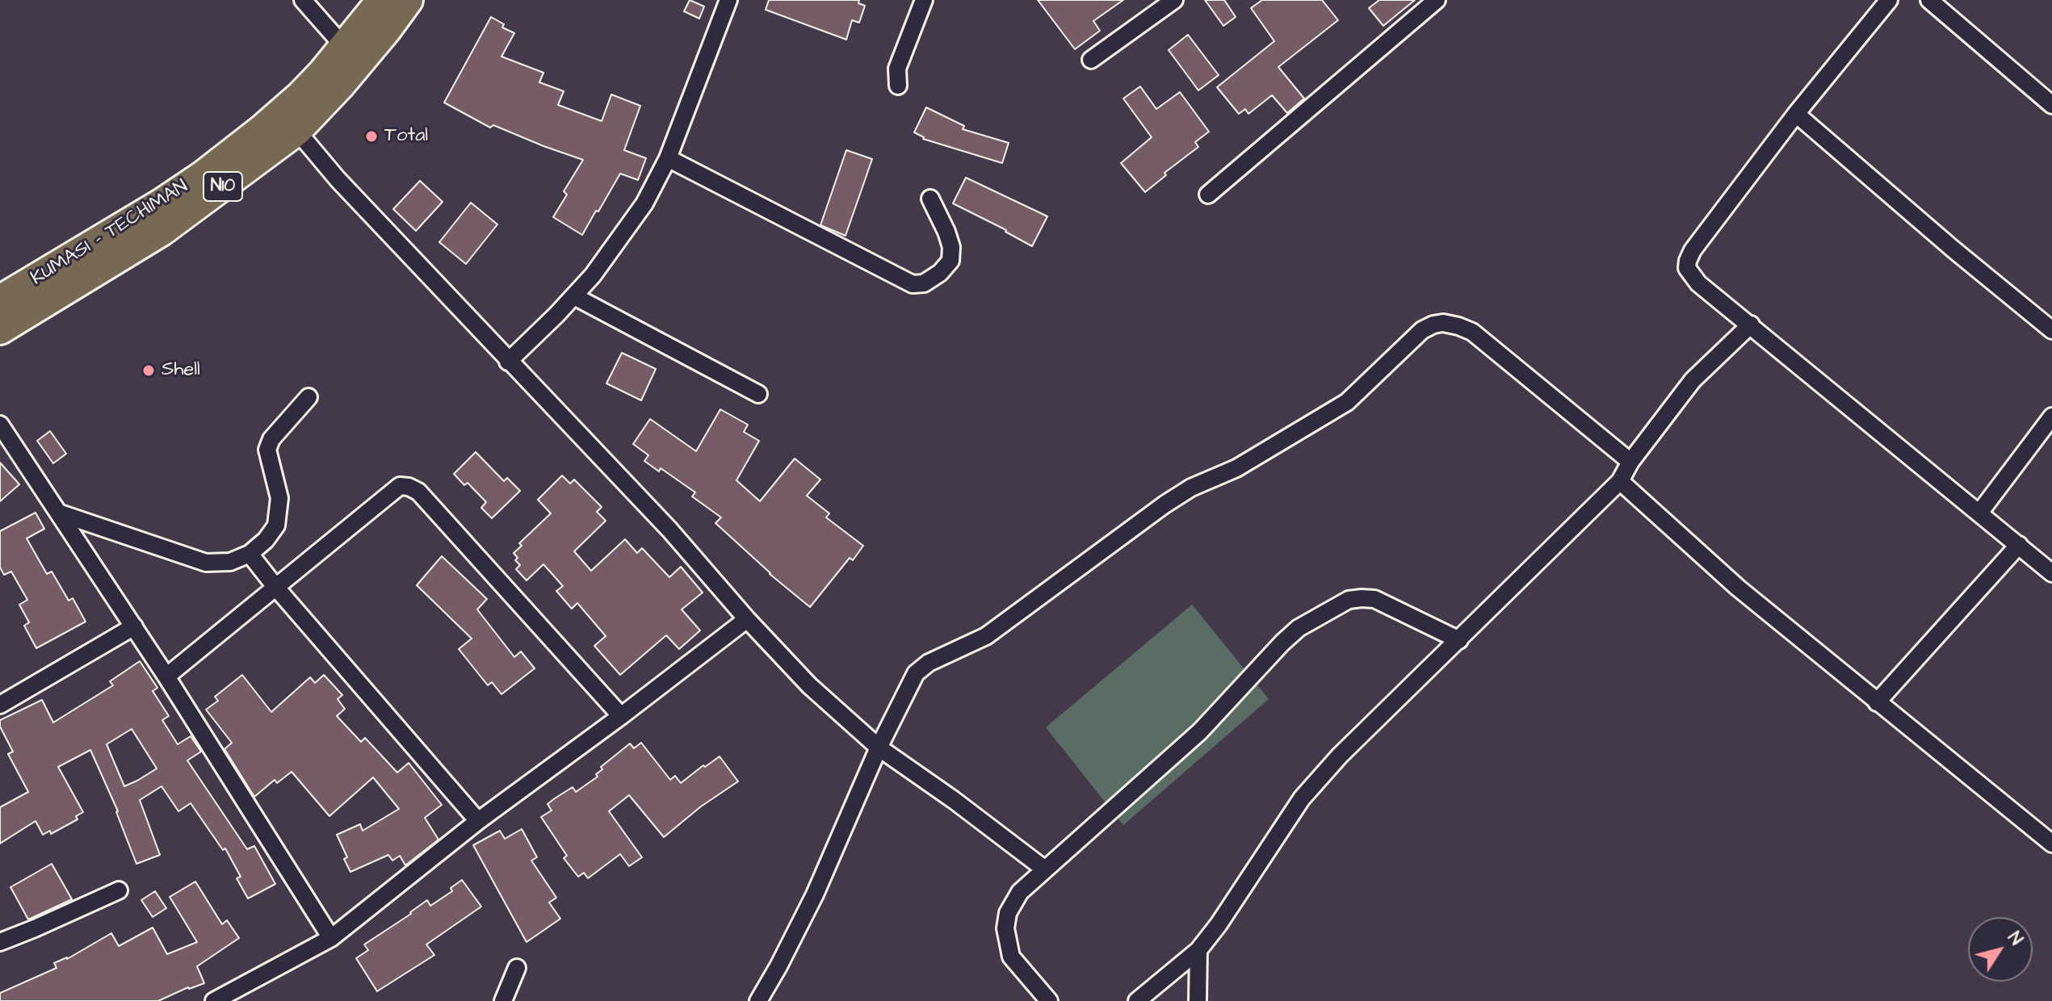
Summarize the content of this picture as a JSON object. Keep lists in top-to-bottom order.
{
  "streets": {
    "highway": ["N10", "KUMASI - TECHIMAN"]
  },
  "crossings": [
    ["N10", "KUMASI - TECHIMAN"]
  ],
  "places": ["Total", "Shell"],
  "north": "top right"
}
